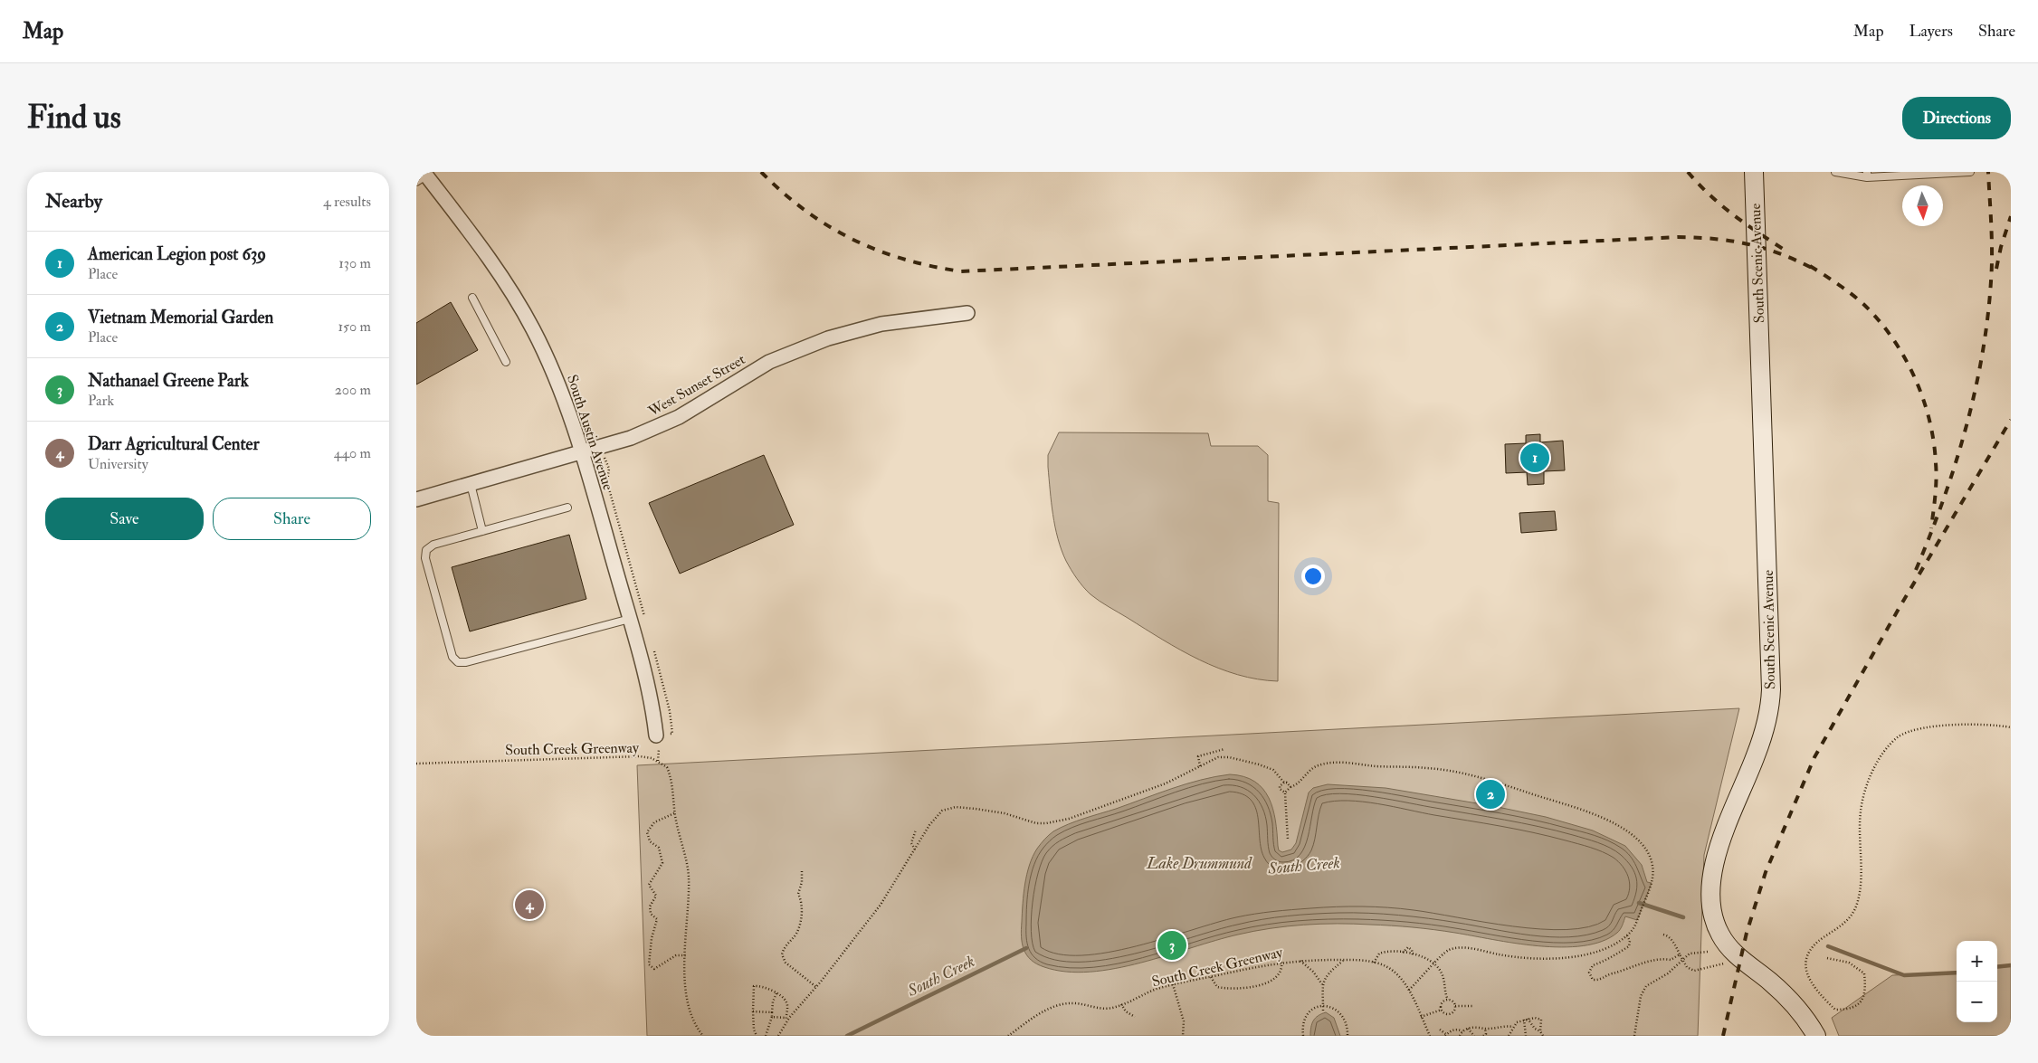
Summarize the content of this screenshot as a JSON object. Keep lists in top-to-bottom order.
{
  "streets": {
    "main road": ["South Scenic Avenue"],
    "street": ["West Sunset Street", "South Austin Avenue"],
    "path": ["South Creek Greenway"]
  },
  "crossings": [
    ["West Sunset Street", "South Austin Avenue"]
  ],
  "water": ["Lake Drummund", "South Creek"],
  "north": "bottom",
  "page": {
    "header": "Map",
    "nav": ["Map", "Layers", "Share"],
    "buttons": [
      "Directions",
      ["Save", "Share"]
    ],
    "title": "Find us",
    "heading": ["Nearby", "4 results"],
    "list": [
      {
        "mark": "1",
        "name": "American Legion post 639",
        "note": "Place",
        "value": "130 m"
      },
      {
        "mark": "2",
        "name": "Vietnam Memorial Garden",
        "note": "Place",
        "value": "150 m"
      },
      {
        "mark": "3",
        "name": "Nathanael Greene Park",
        "note": "Park",
        "value": "200 m"
      },
      {
        "mark": "4",
        "name": "Darr Agricultural Center",
        "note": "University",
        "value": "440 m"
      }
    ],
    "pins": [
      "1",
      "2",
      "4",
      "3"
    ],
    "map_buttons": ["+", "−"]
  }
}
